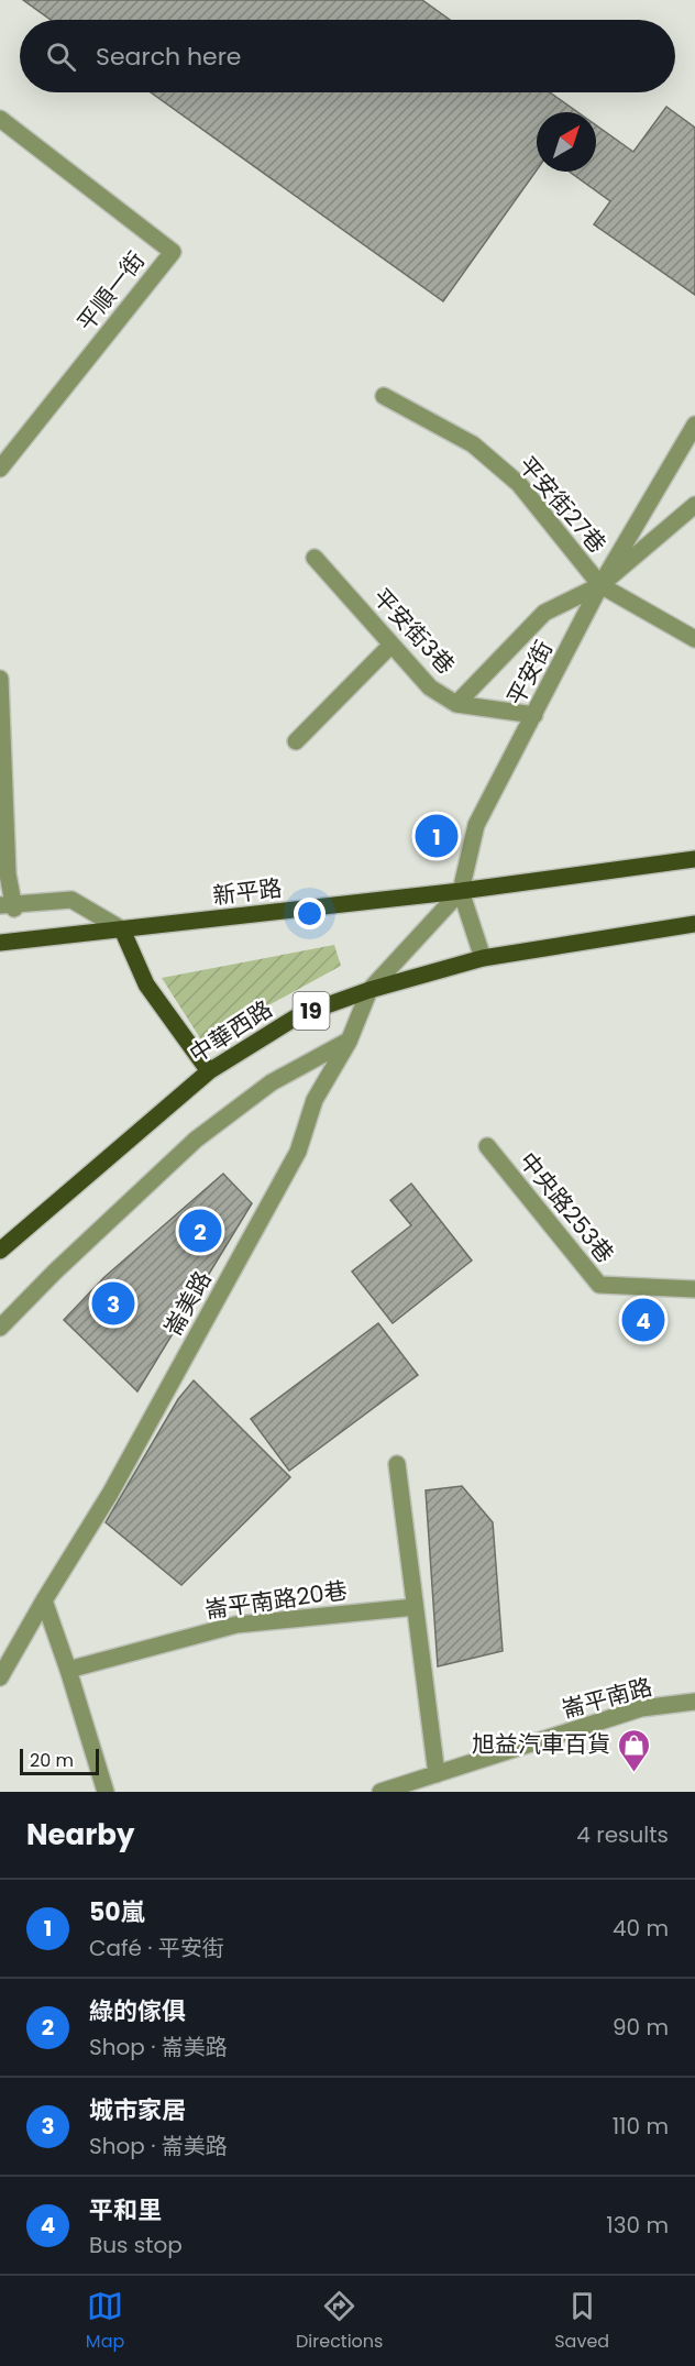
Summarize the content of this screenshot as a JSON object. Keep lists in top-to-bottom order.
{
  "streets": {
    "main road": ["新平路", "19", "中華西路"],
    "street": [
      "平順一街",
      "平安街27巷",
      "平安街3巷",
      "平安街",
      "中央路253巷",
      "崙美路",
      "崙平南路20巷",
      "崙平南路"
    ]
  },
  "crossings": [
    ["平安街27巷", "平安街"],
    ["平安街3巷", "平安街"],
    ["平安街", "新平路"],
    ["平安街", "崙美路"],
    ["新平路", "崙美路"],
    ["中華西路", "崙美路"]
  ],
  "places": {
    "shop": ["旭益汽車百貨"]
  },
  "scale_bar": "20 m",
  "north": "top right",
  "page": {
    "search": "Search here",
    "pins": [
      "1",
      "2",
      "3",
      "4"
    ],
    "scale": "20 m",
    "heading": ["Nearby", "4 results"],
    "list": [
      {
        "mark": "1",
        "name": "50嵐",
        "note": "Café · 平安街",
        "value": "40 m"
      },
      {
        "mark": "2",
        "name": "綠的傢俱",
        "note": "Shop · 崙美路",
        "value": "90 m"
      },
      {
        "mark": "3",
        "name": "城市家居",
        "note": "Shop · 崙美路",
        "value": "110 m"
      },
      {
        "mark": "4",
        "name": "平和里",
        "note": "Bus stop",
        "value": "130 m"
      }
    ],
    "nav": ["Map", "Directions", "Saved"]
  }
}
